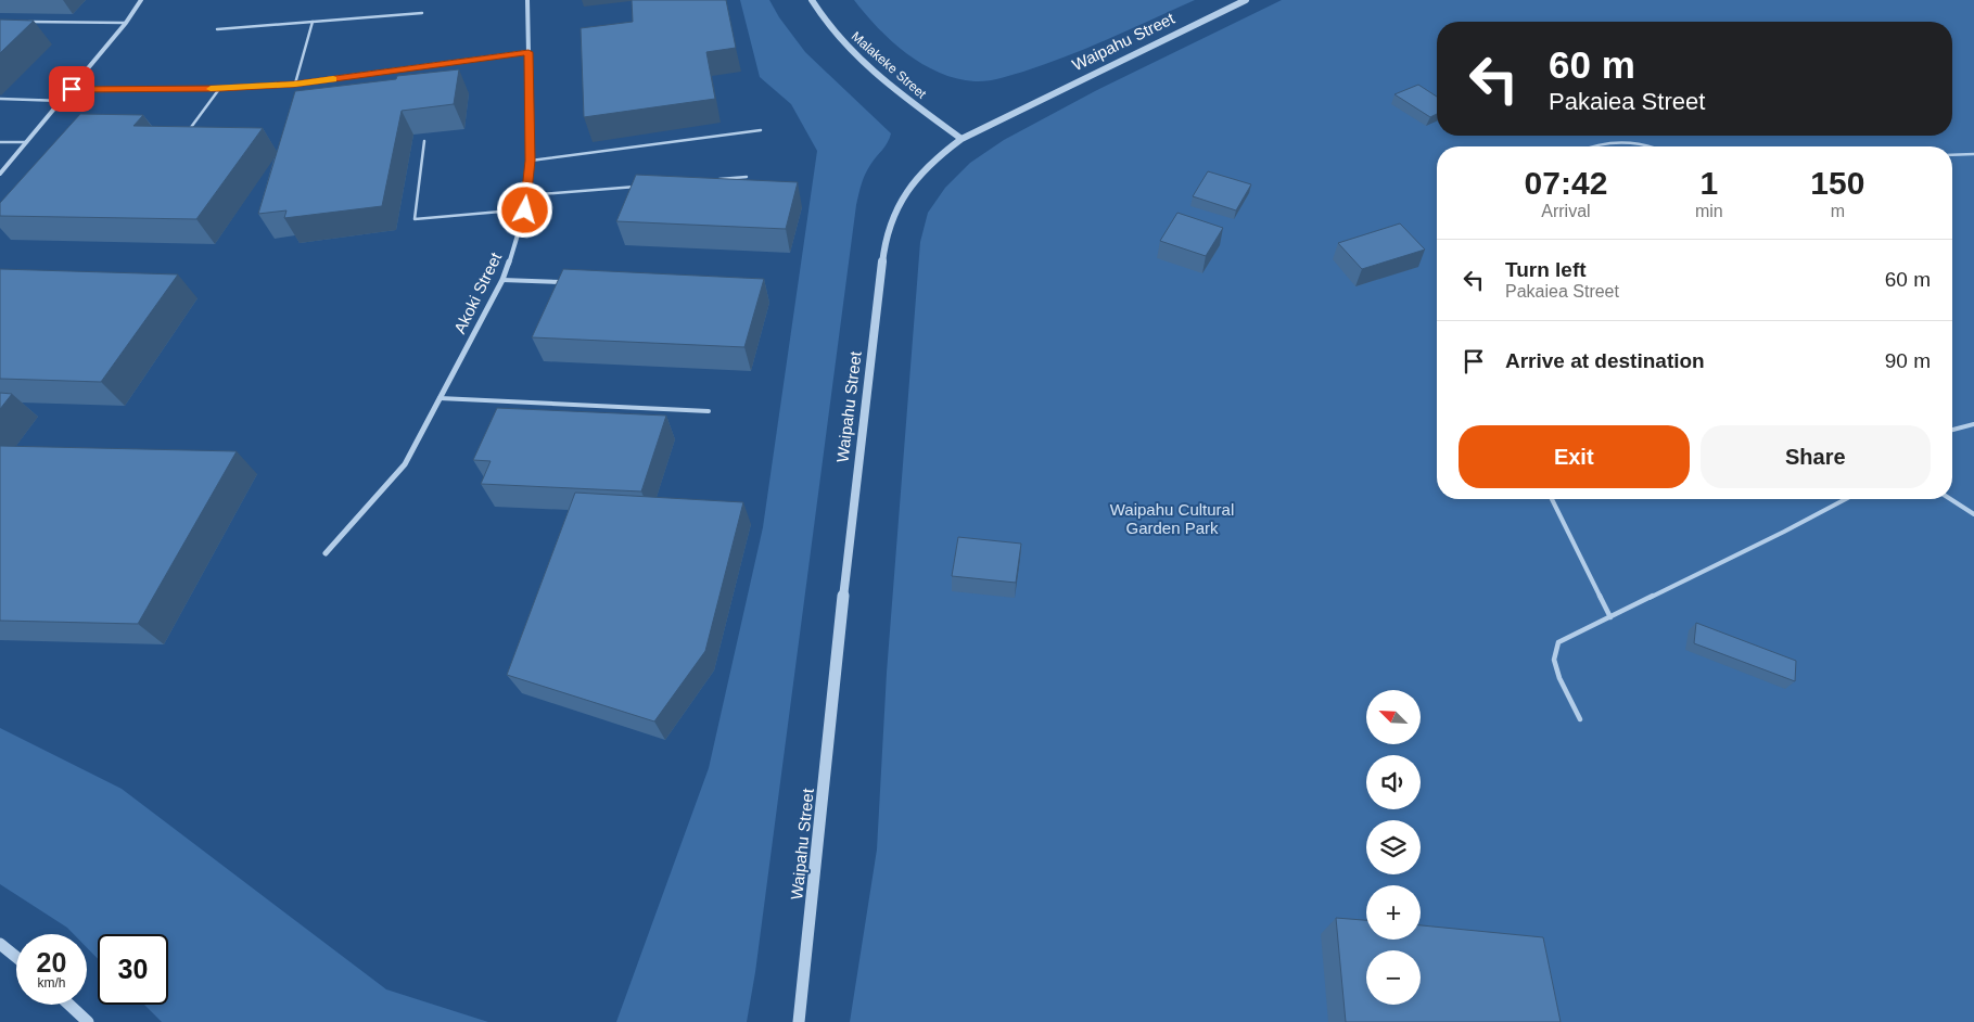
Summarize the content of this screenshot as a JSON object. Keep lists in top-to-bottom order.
{
  "streets": {
    "street": ["Waipahu Street", "Malakeke Street", "Akoki Street"]
  },
  "crossings": [
    ["Waipahu Street", "Malakeke Street"]
  ],
  "parks": ["Waipahu Cultural Garden Park"],
  "north": "top left",
  "page": {
    "turn": ["60 m", "Pakaiea Street"],
    "eta": [
      "07:42",
      "Arrival",
      "1",
      "min",
      "150",
      "m"
    ],
    "list": [
      {
        "name": "Turn left",
        "note": "Pakaiea Street",
        "value": "60 m"
      },
      {
        "name": "Arrive at destination",
        "value": "90 m"
      }
    ],
    "buttons": ["Exit", "Share"],
    "map_buttons": ["+", "−"],
    "speed": "20 km/h",
    "limit": "30"
  }
}
